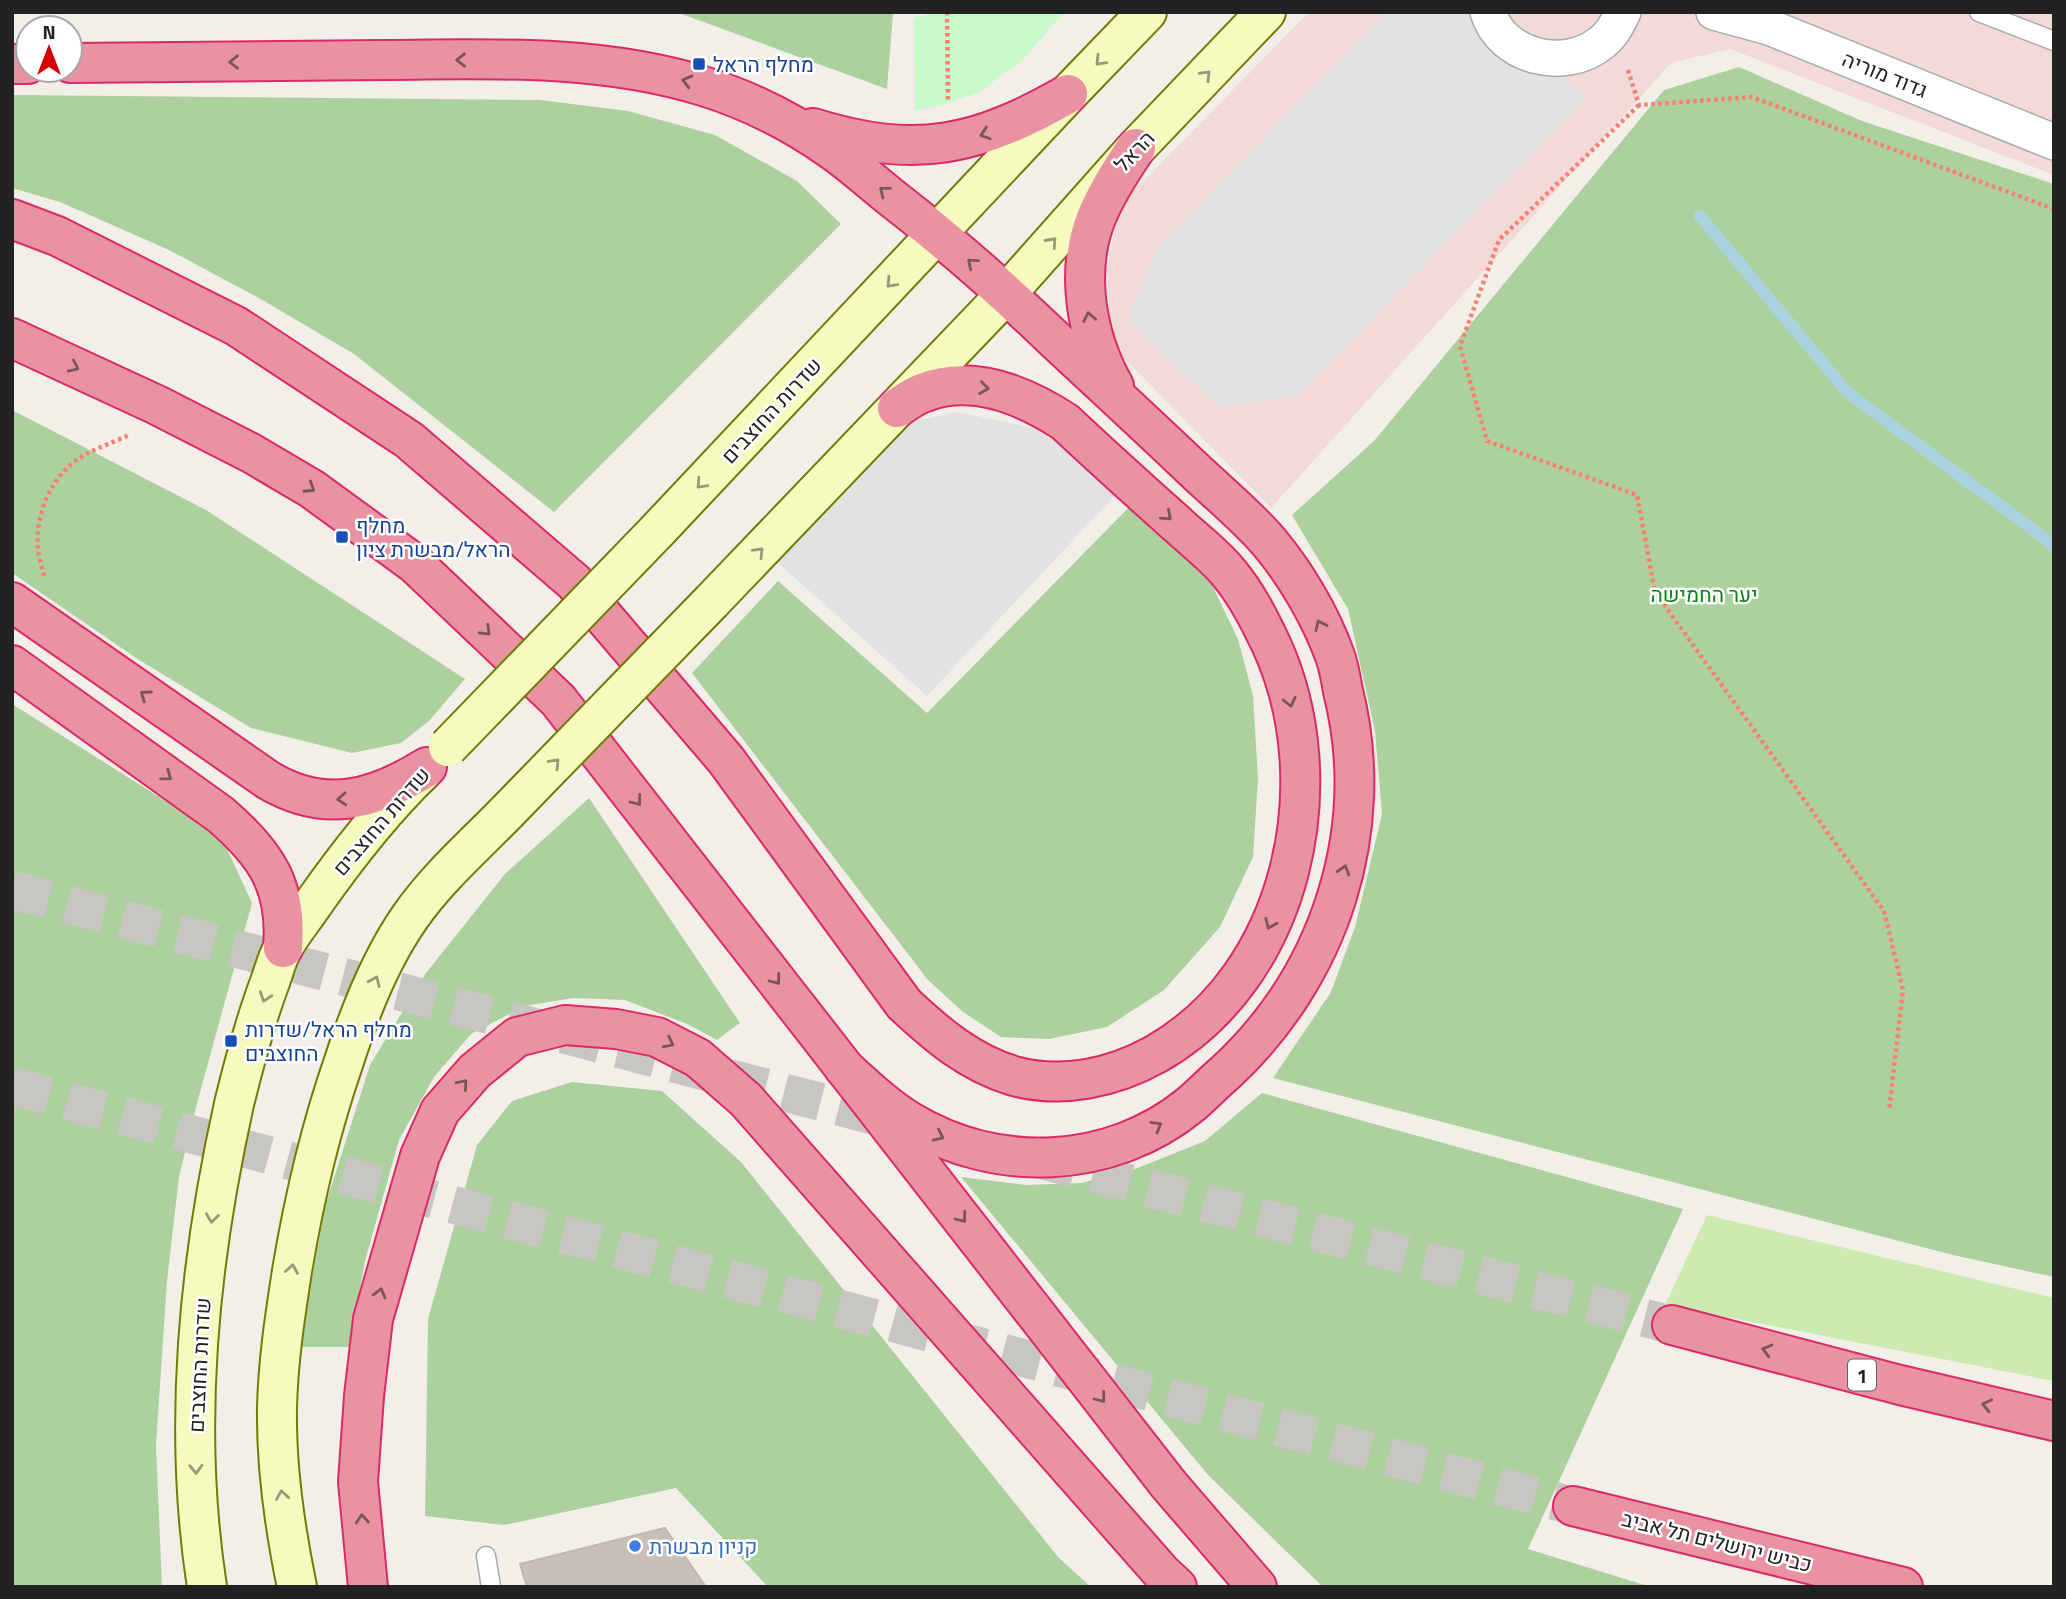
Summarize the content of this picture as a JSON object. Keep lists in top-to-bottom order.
{
  "streets": {
    "highway": ["1", "כביש ירושלים תל אביב"],
    "main road": ["הראל", "שדרות החוצבים"],
    "street": ["גדוד מוריה"]
  },
  "parks": ["יער החמישה"],
  "places": {
    "transit": ["מחלף הראל", "מחלף הראל/מבשרת ציון", "מחלף הראל/שדרות החוצבים"],
    "other": ["קניון מבשרת"]
  },
  "north": "top"
}
